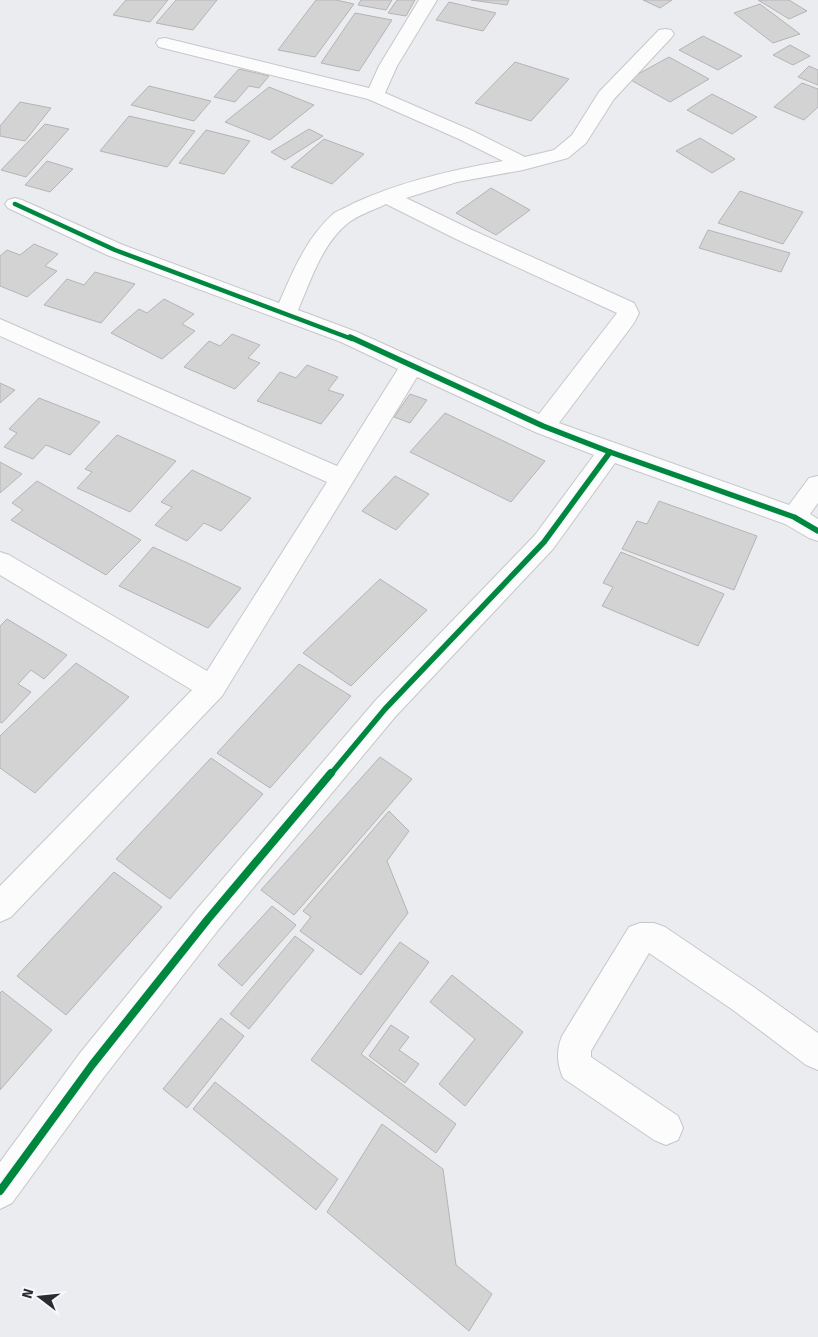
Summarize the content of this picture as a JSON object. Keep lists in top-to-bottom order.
{
  "north": "left"
}
